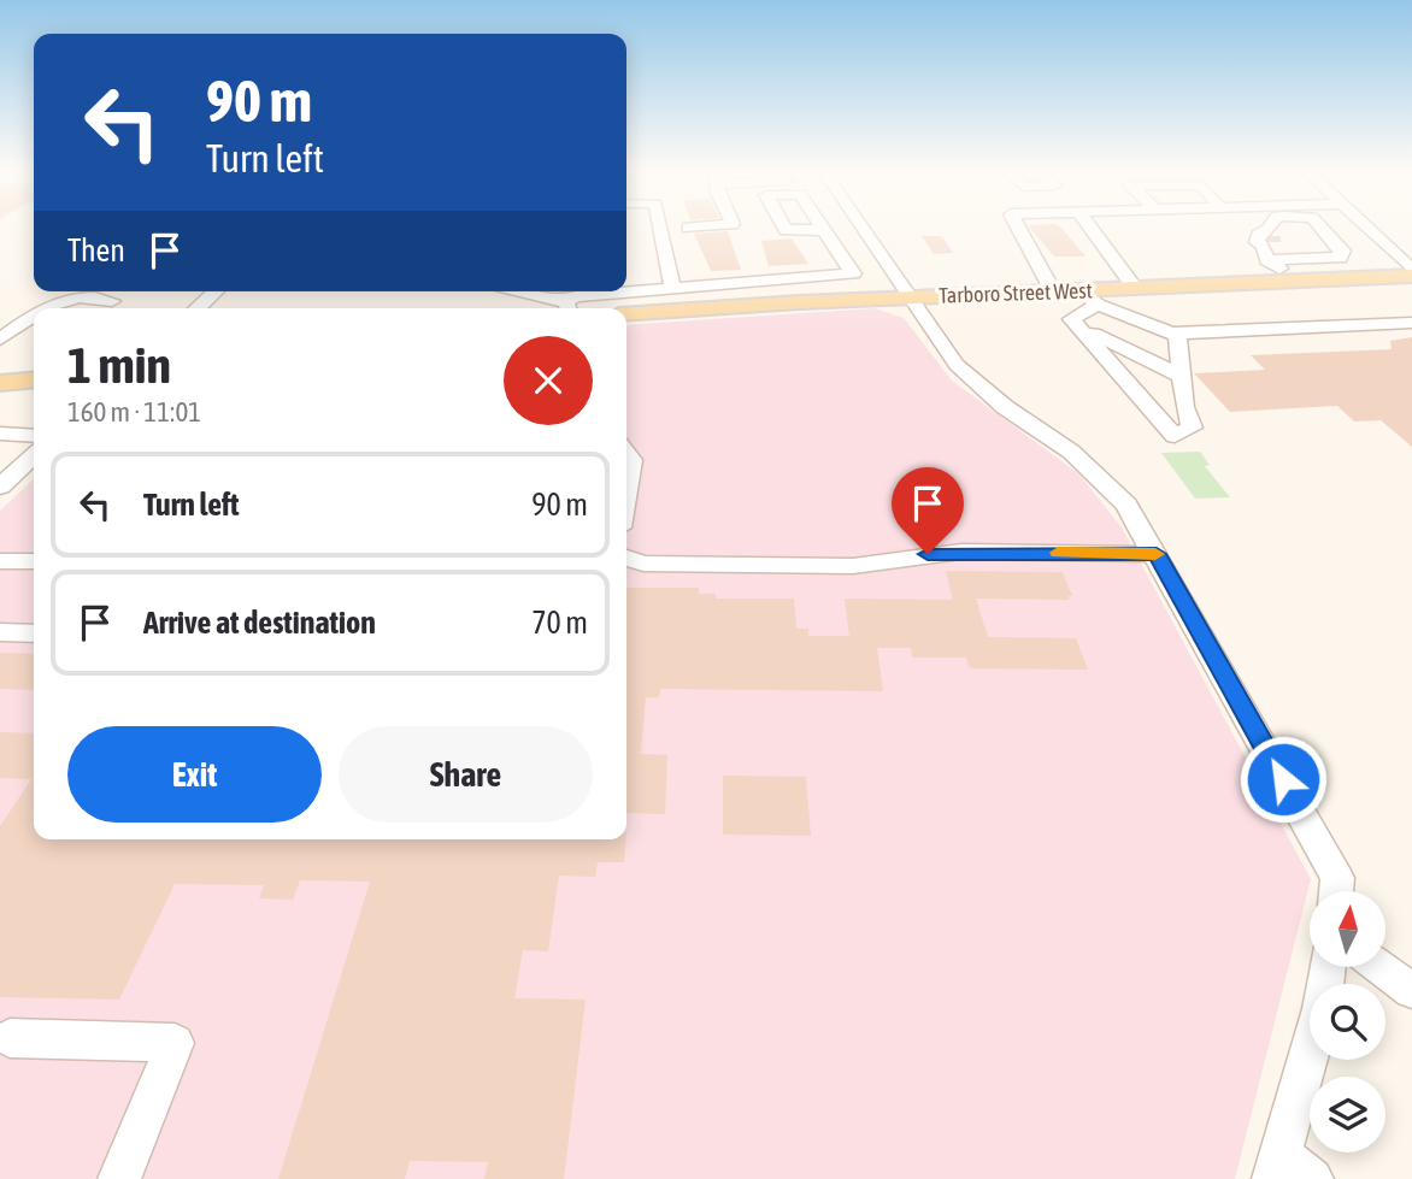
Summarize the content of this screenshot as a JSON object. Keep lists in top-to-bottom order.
{
  "streets": {
    "main road": ["Tarboro Street West"]
  },
  "north": "top",
  "page": {
    "turn": ["90 m", "Turn left"],
    "then": "Then",
    "heading": ["1 min", "160 m · 11:01"],
    "list": [
      {
        "name": "Turn left",
        "value": "90 m"
      },
      {
        "name": "Arrive at destination",
        "value": "70 m"
      }
    ],
    "buttons": ["Exit", "Share"]
  }
}
